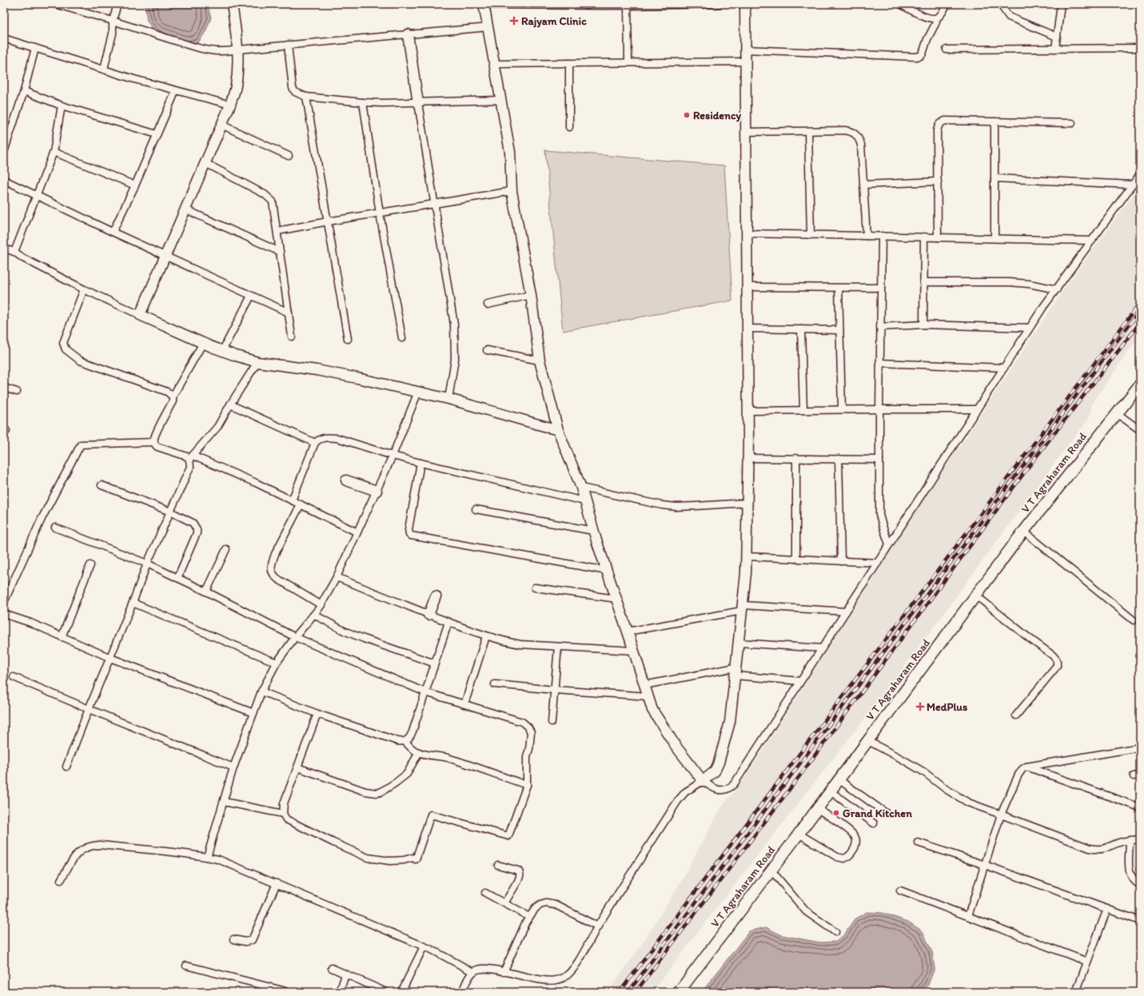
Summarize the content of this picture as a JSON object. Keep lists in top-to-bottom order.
{
  "streets": {
    "main road": ["V T Agraharam Road"]
  },
  "places": {
    "health": ["Rajyam Clinic", "MedPlus"],
    "other": ["Residency", "Grand Kitchen"]
  }
}
